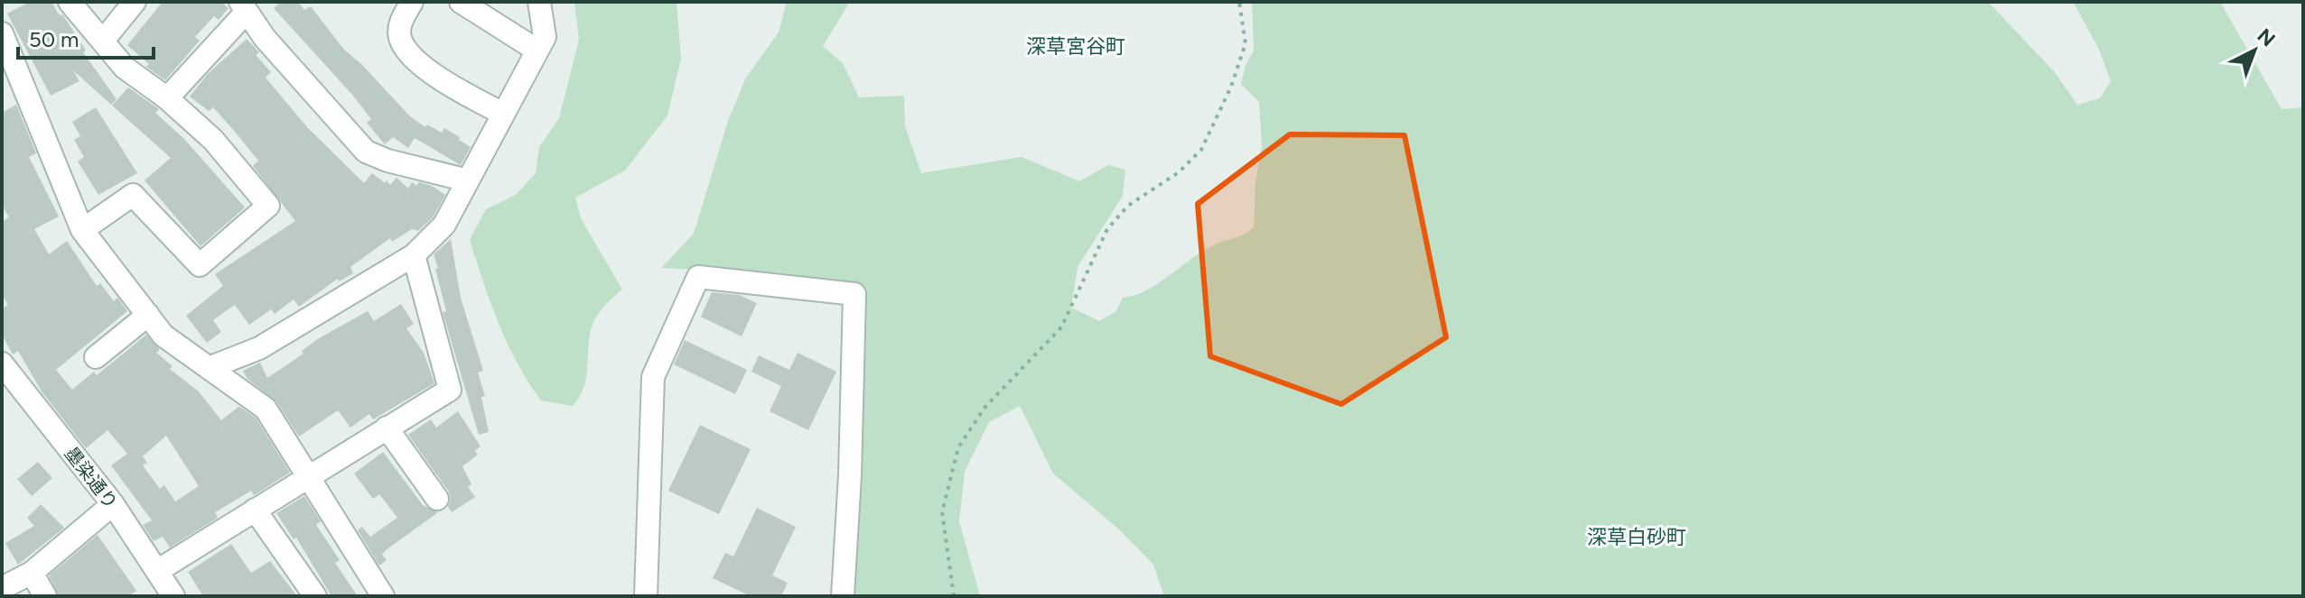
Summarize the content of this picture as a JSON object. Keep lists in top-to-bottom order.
{
  "streets": {
    "street": ["墨染通り"]
  },
  "districts": ["深草宮谷町", "深草白砂町"],
  "scale_bar": "50 m",
  "north": "top right"
}
